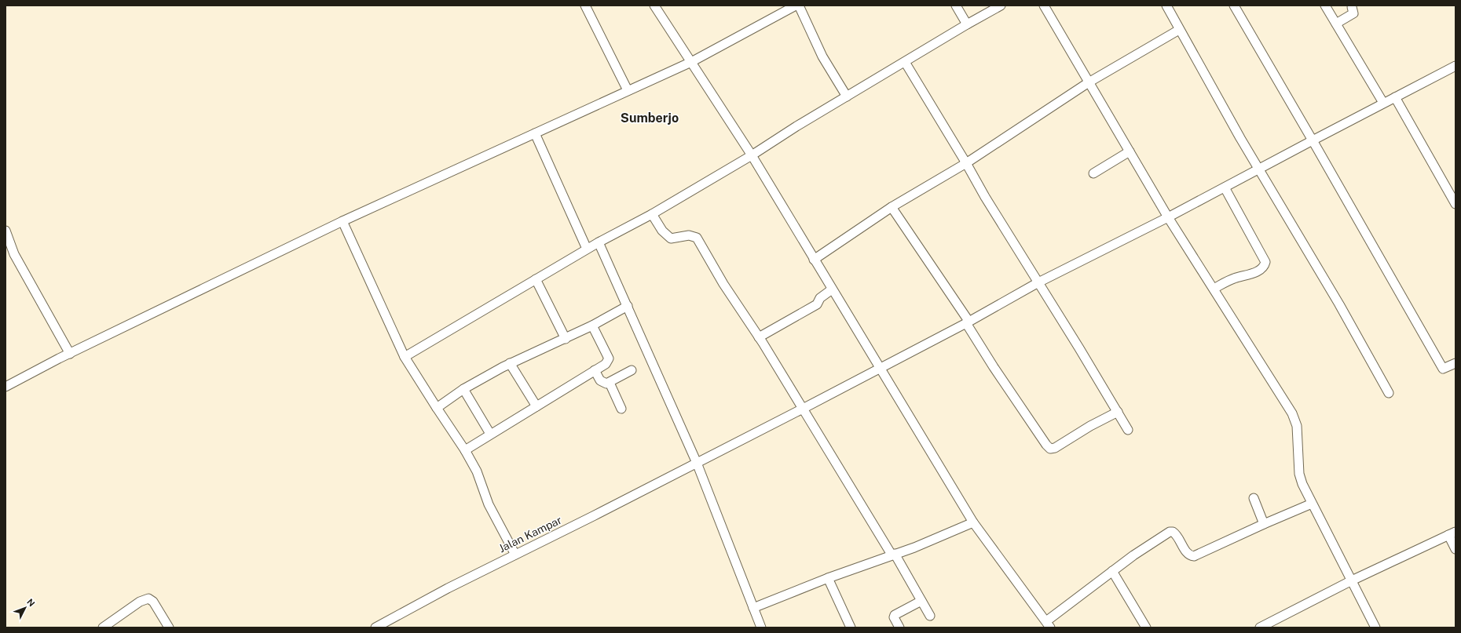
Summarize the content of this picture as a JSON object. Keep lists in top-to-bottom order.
{
  "streets": {
    "street": ["Jalan Kampar"]
  },
  "districts": ["Sumberjo"],
  "north": "top right"
}
